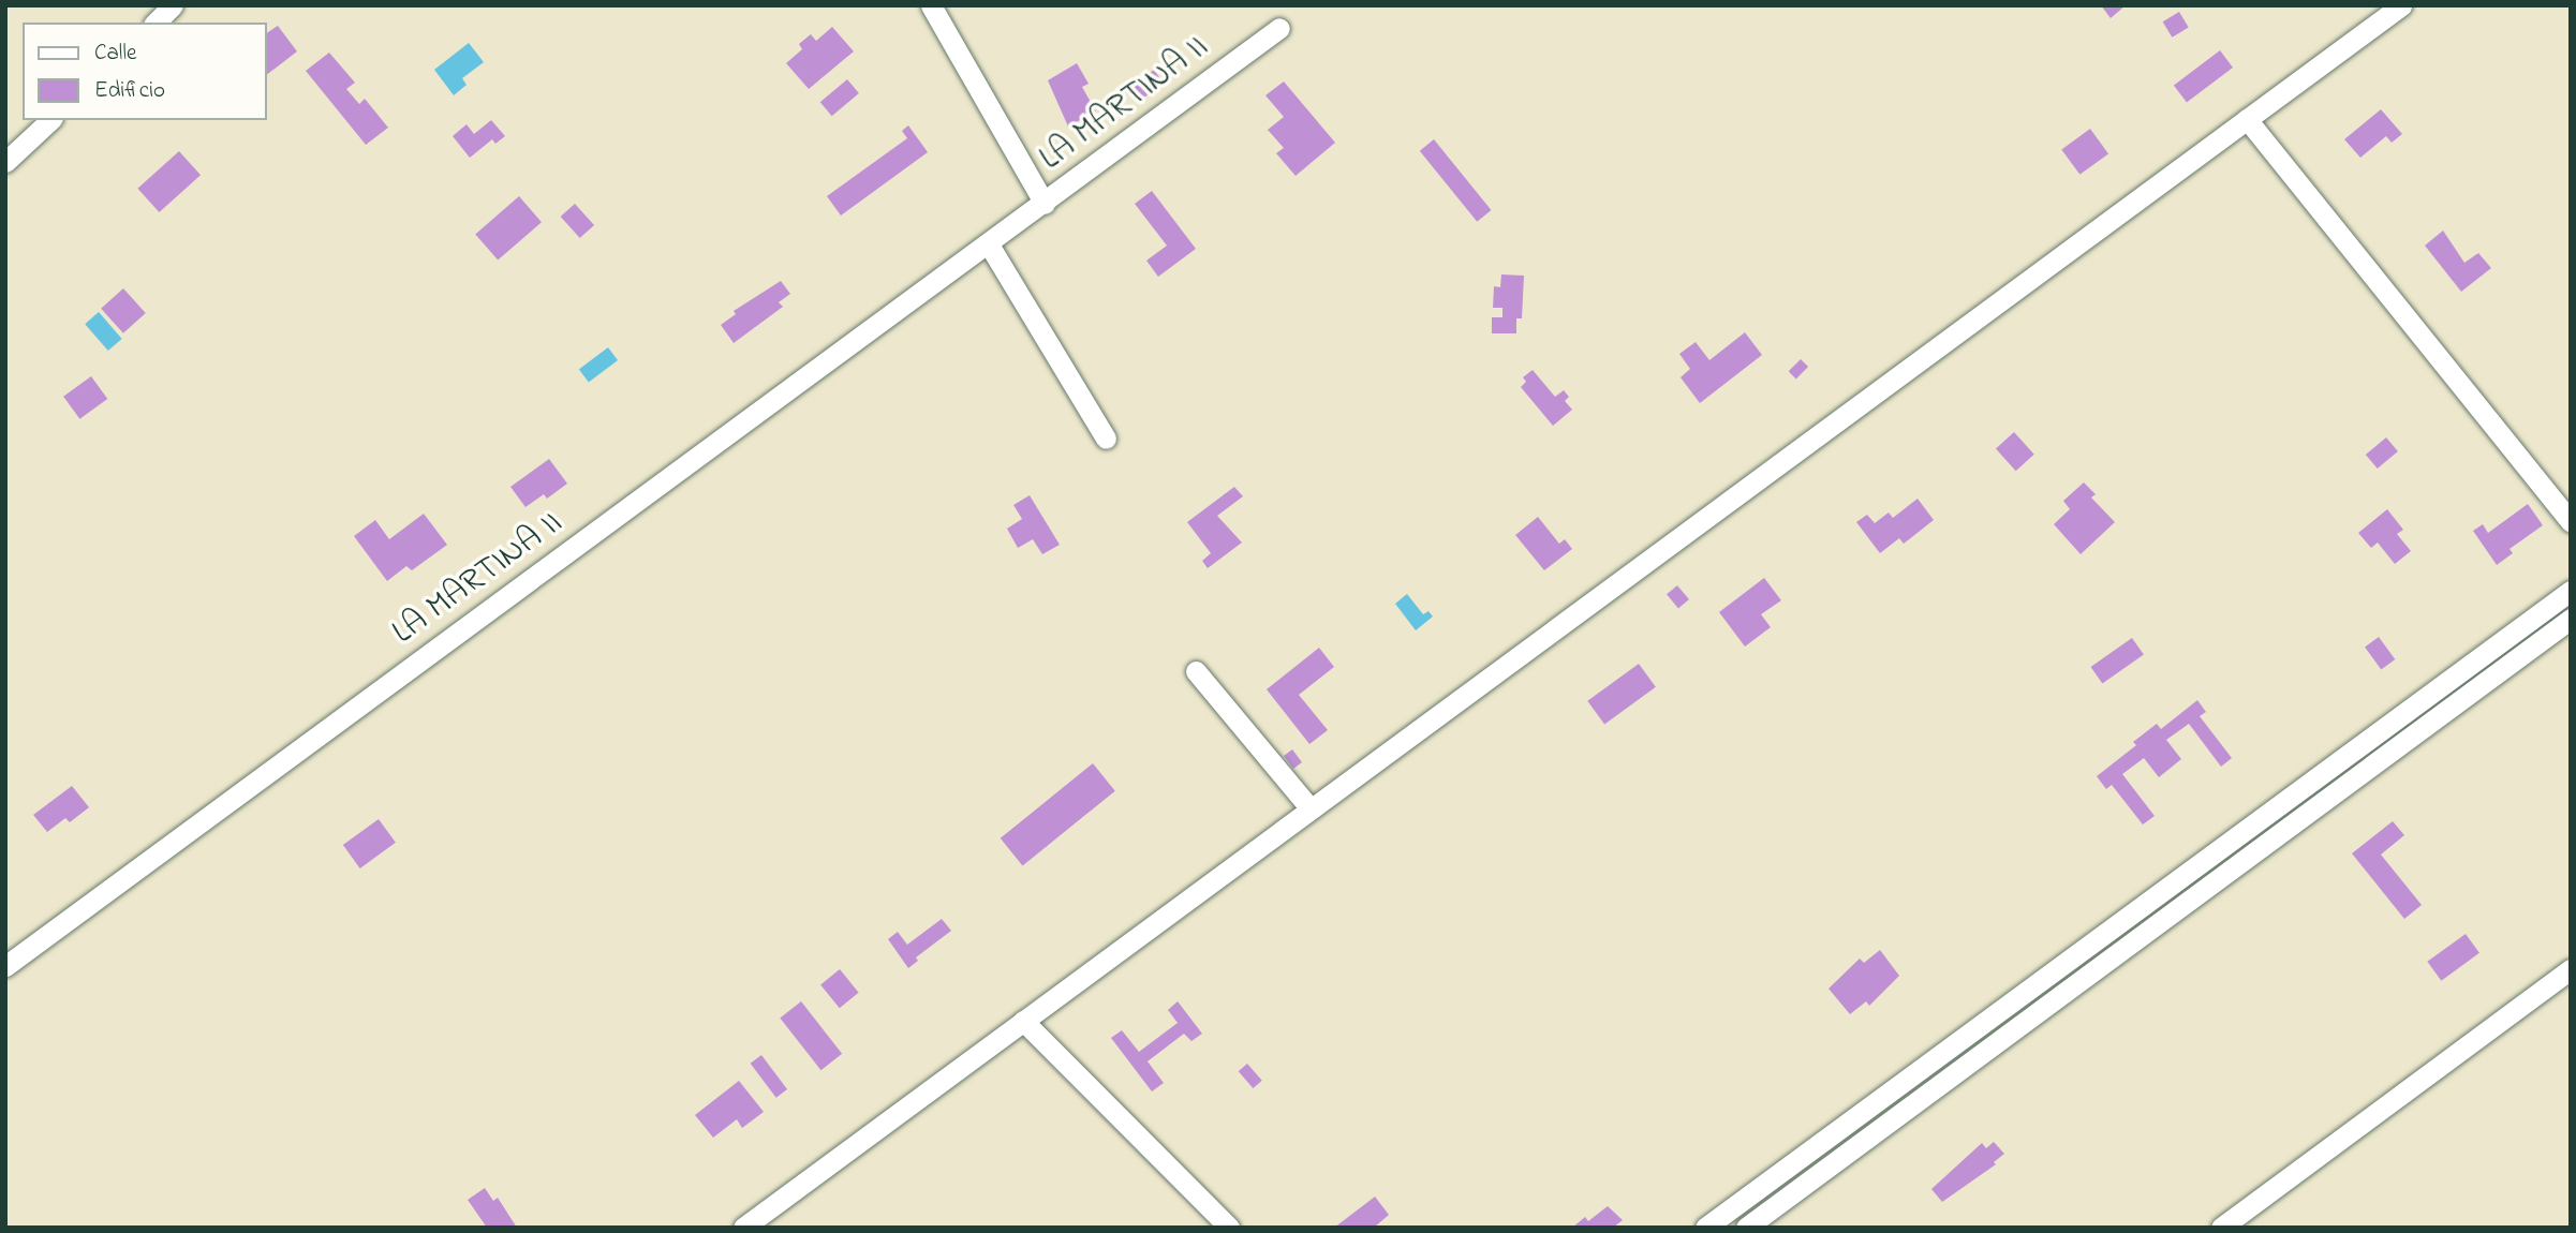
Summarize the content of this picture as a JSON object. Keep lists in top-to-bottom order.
{
  "streets": {
    "street": ["LA MARTINA II"]
  },
  "legend": ["Calle", "Edificio"]
}
